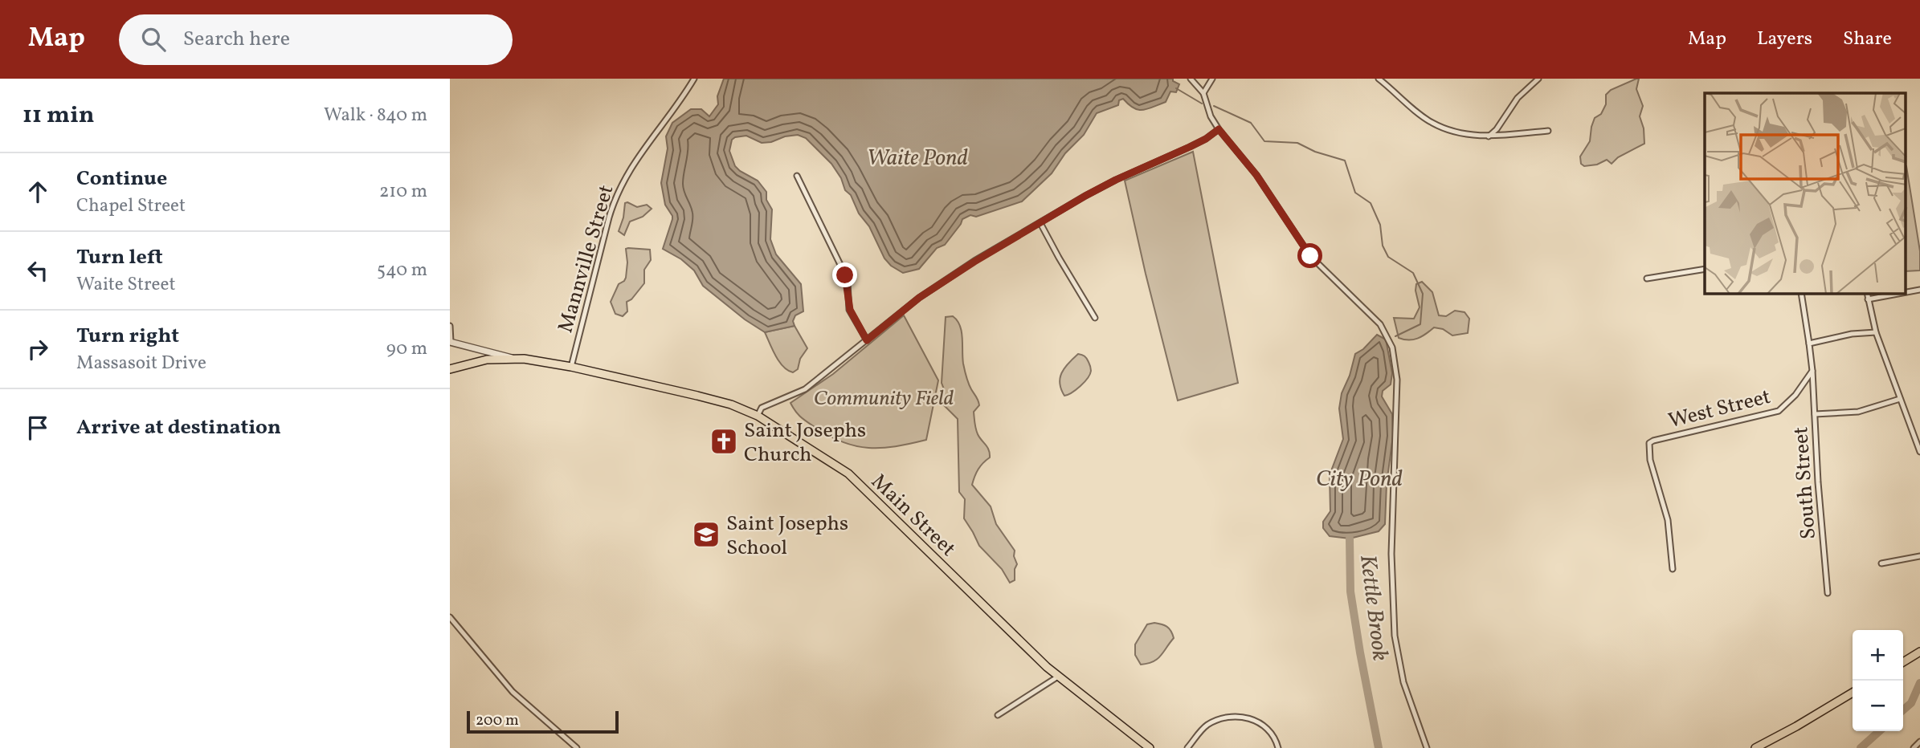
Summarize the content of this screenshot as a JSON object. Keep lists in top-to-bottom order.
{
  "streets": {
    "highway": ["Main Street"],
    "street": ["Mannville Street", "West Street", "South Street"]
  },
  "crossings": [
    ["Mannville Street", "Main Street"],
    ["West Street", "South Street"]
  ],
  "water": ["Waite Pond", "City Pond", "Kettle Brook"],
  "parks": ["Community Field"],
  "places": {
    "church": ["Saint Josephs Church"],
    "school or university": ["Saint Josephs School"]
  },
  "scale_bar": "200 m",
  "page": {
    "header": "Map",
    "search": "Search here",
    "nav": ["Map", "Layers", "Share"],
    "heading": ["11 min", "Walk · 840 m"],
    "list": [
      ["Continue", "Chapel Street", "210 m"],
      ["Turn left", "Waite Street", "540 m"],
      ["Turn right", "Massasoit Drive", "90 m"],
      "Arrive at destination"
    ],
    "map_buttons": ["+", "−"],
    "scale": "200 m"
  }
}
